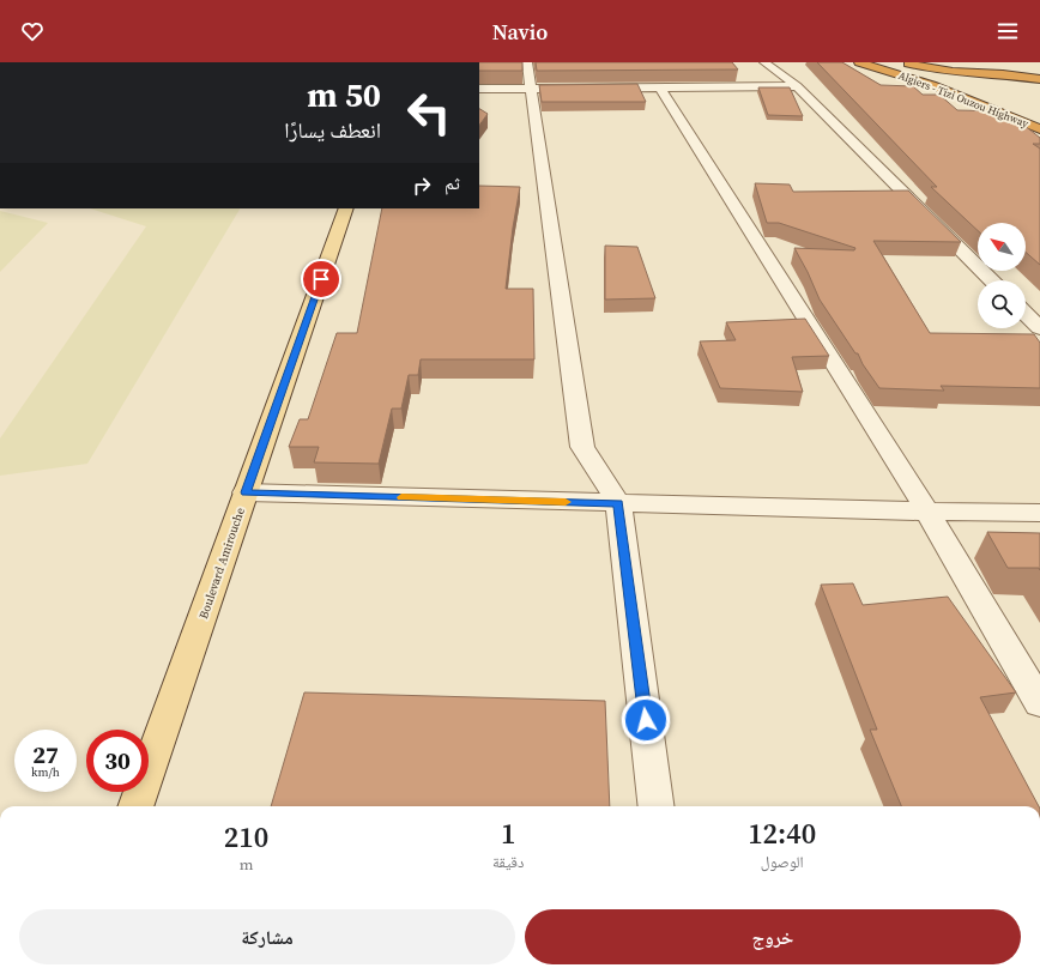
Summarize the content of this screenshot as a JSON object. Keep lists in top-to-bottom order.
{
  "streets": {
    "highway": ["Algiers - Tizi Ouzou Highway"],
    "main road": ["Boulevard Amirouche"]
  },
  "north": "top left",
  "page": {
    "header": "Navio",
    "turn": ["50 m", "انعطف يسارًا"],
    "then": "ثم",
    "speed": "27 km/h",
    "limit": "30",
    "eta": [
      "12:40",
      "الوصول",
      "1",
      "دقيقة",
      "210",
      "m"
    ],
    "buttons": ["خروج", "مشاركة"]
  }
}
